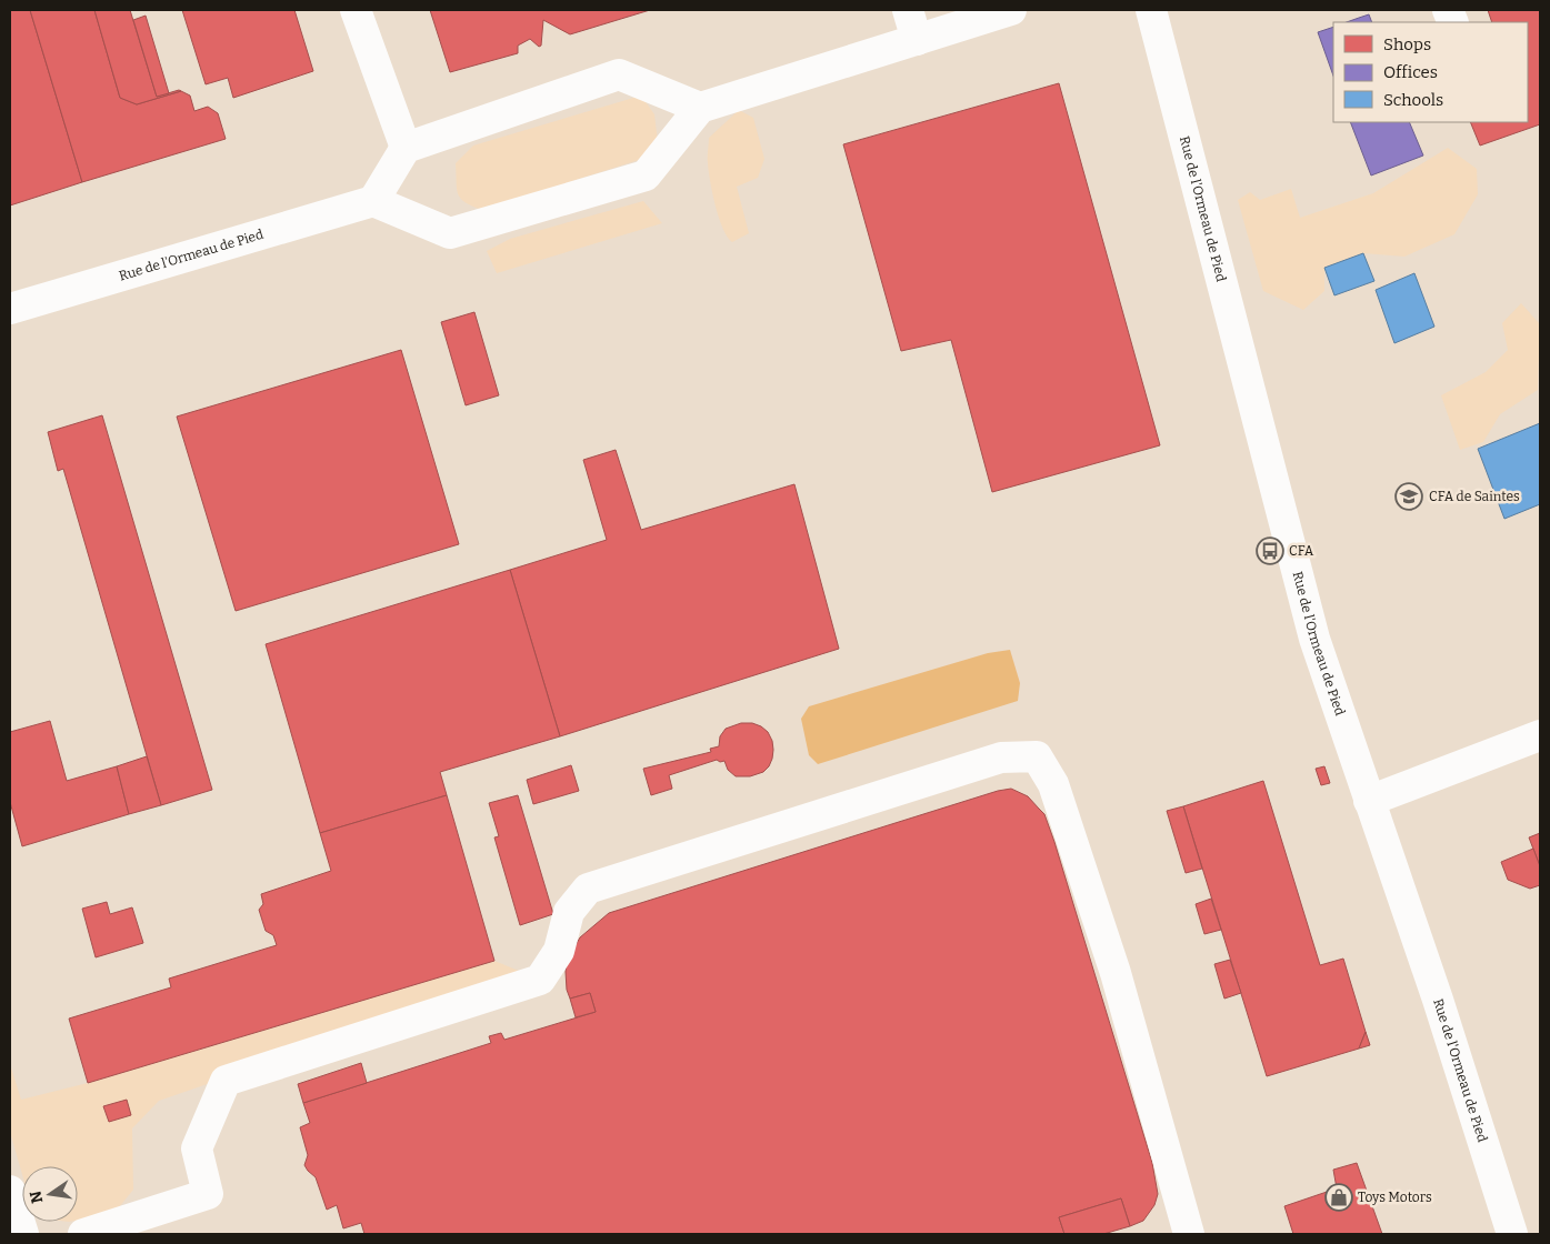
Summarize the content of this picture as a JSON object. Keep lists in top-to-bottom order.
{
  "streets": {
    "street": ["Rue de l'Ormeau de Pied"]
  },
  "places": {
    "school or university": ["CFA de Saintes"],
    "bus stop": ["CFA"],
    "shop": ["Toys Motors"]
  },
  "legend": ["Shops", "Offices", "Schools"],
  "north": "left"
}
